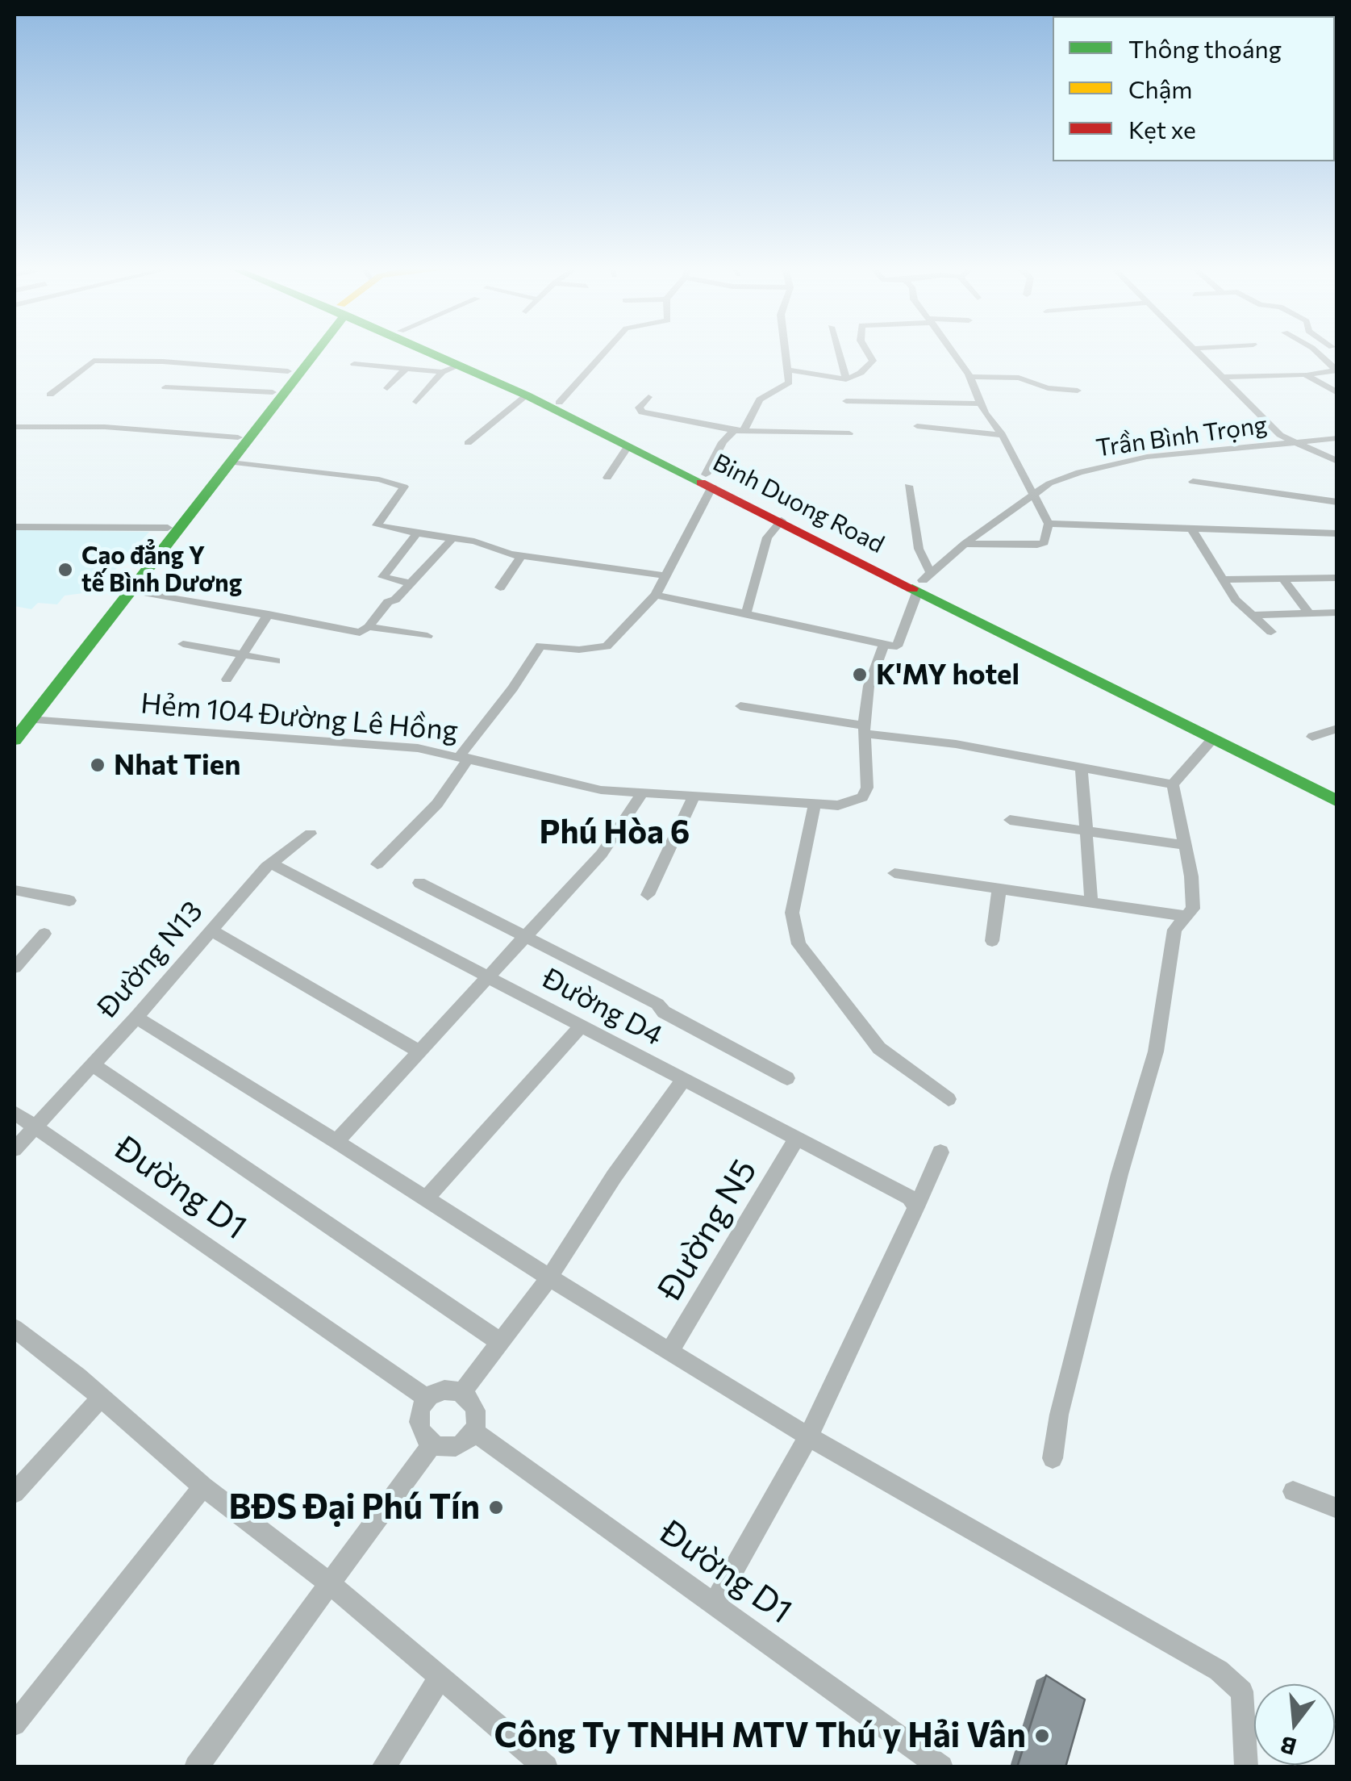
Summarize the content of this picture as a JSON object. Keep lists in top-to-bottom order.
{
  "streets": {
    "main road": ["Binh Duong Road"],
    "street": [
      "Trần Bình Trọng",
      "Hẻm 104 Đường Lê Hồng",
      "Đường N13",
      "Đường D4",
      "Đường D1",
      "Đường N5"
    ]
  },
  "crossings": [
    ["Trần Bình Trọng", "Binh Duong Road"],
    ["Trần Bình Trọng", "Hẻm 104 Đường Lê Hồng"],
    ["Binh Duong Road", "Hẻm 104 Đường Lê Hồng"],
    ["Đường N13", "Đường D4"],
    ["Đường N13", "Đường D1"],
    ["Đường D4", "Đường N5"]
  ],
  "districts": ["Phú Hòa 6"],
  "places": [
    "Cao đẳng Y tế Bình Dương",
    "K'MY hotel",
    "Nhat Tien",
    "BĐS Đại Phú Tín",
    "Công Ty TNHH MTV Thú y Hải Vân"
  ],
  "legend": ["Thông thoáng", "Chậm", "Kẹt xe"],
  "north": "bottom"
}
